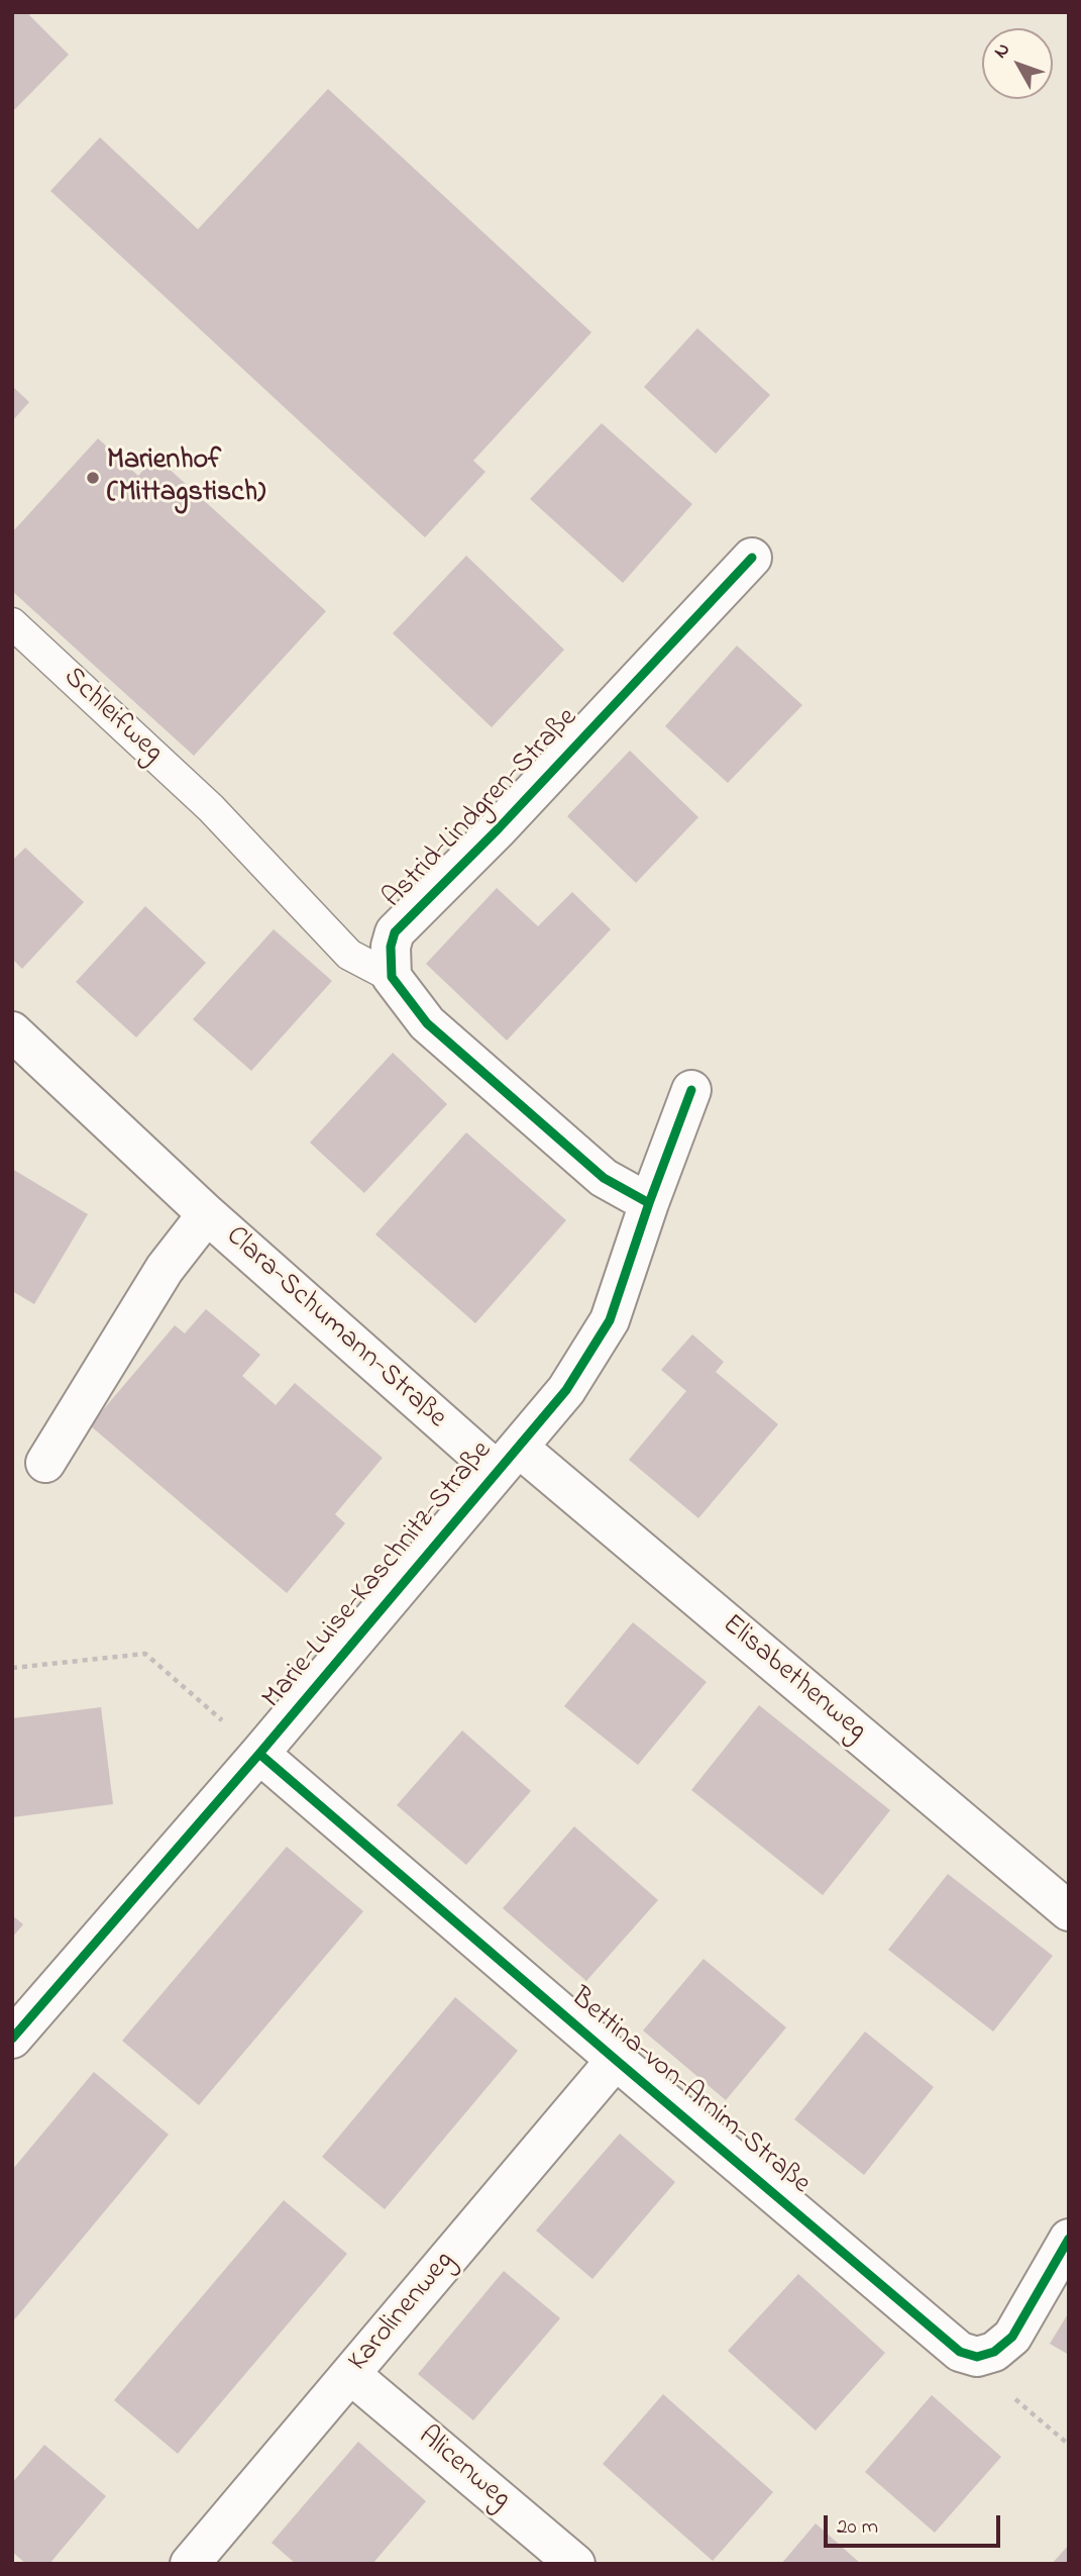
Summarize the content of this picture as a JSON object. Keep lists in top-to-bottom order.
{
  "streets": {
    "street": [
      "Astrid-Lindgren-Straße",
      "Clara-Schumann-Straße",
      "Marie-Luise-Kaschnitz-Straße",
      "Elisabethenweg",
      "Bettina-von-Arnim-Straße",
      "Karolinenweg",
      "Alicenweg"
    ],
    "lane": ["Schleifweg"]
  },
  "crossings": [
    ["Schleifweg", "Astrid-Lindgren-Straße"],
    ["Clara-Schumann-Straße", "Marie-Luise-Kaschnitz-Straße"],
    ["Clara-Schumann-Straße", "Elisabethenweg"],
    ["Marie-Luise-Kaschnitz-Straße", "Elisabethenweg"],
    ["Marie-Luise-Kaschnitz-Straße", "Bettina-von-Arnim-Straße"],
    ["Bettina-von-Arnim-Straße", "Karolinenweg"],
    ["Karolinenweg", "Alicenweg"]
  ],
  "places": ["Marienhof (Mittagstisch)"],
  "scale_bar": "20 m",
  "north": "top left"
}
